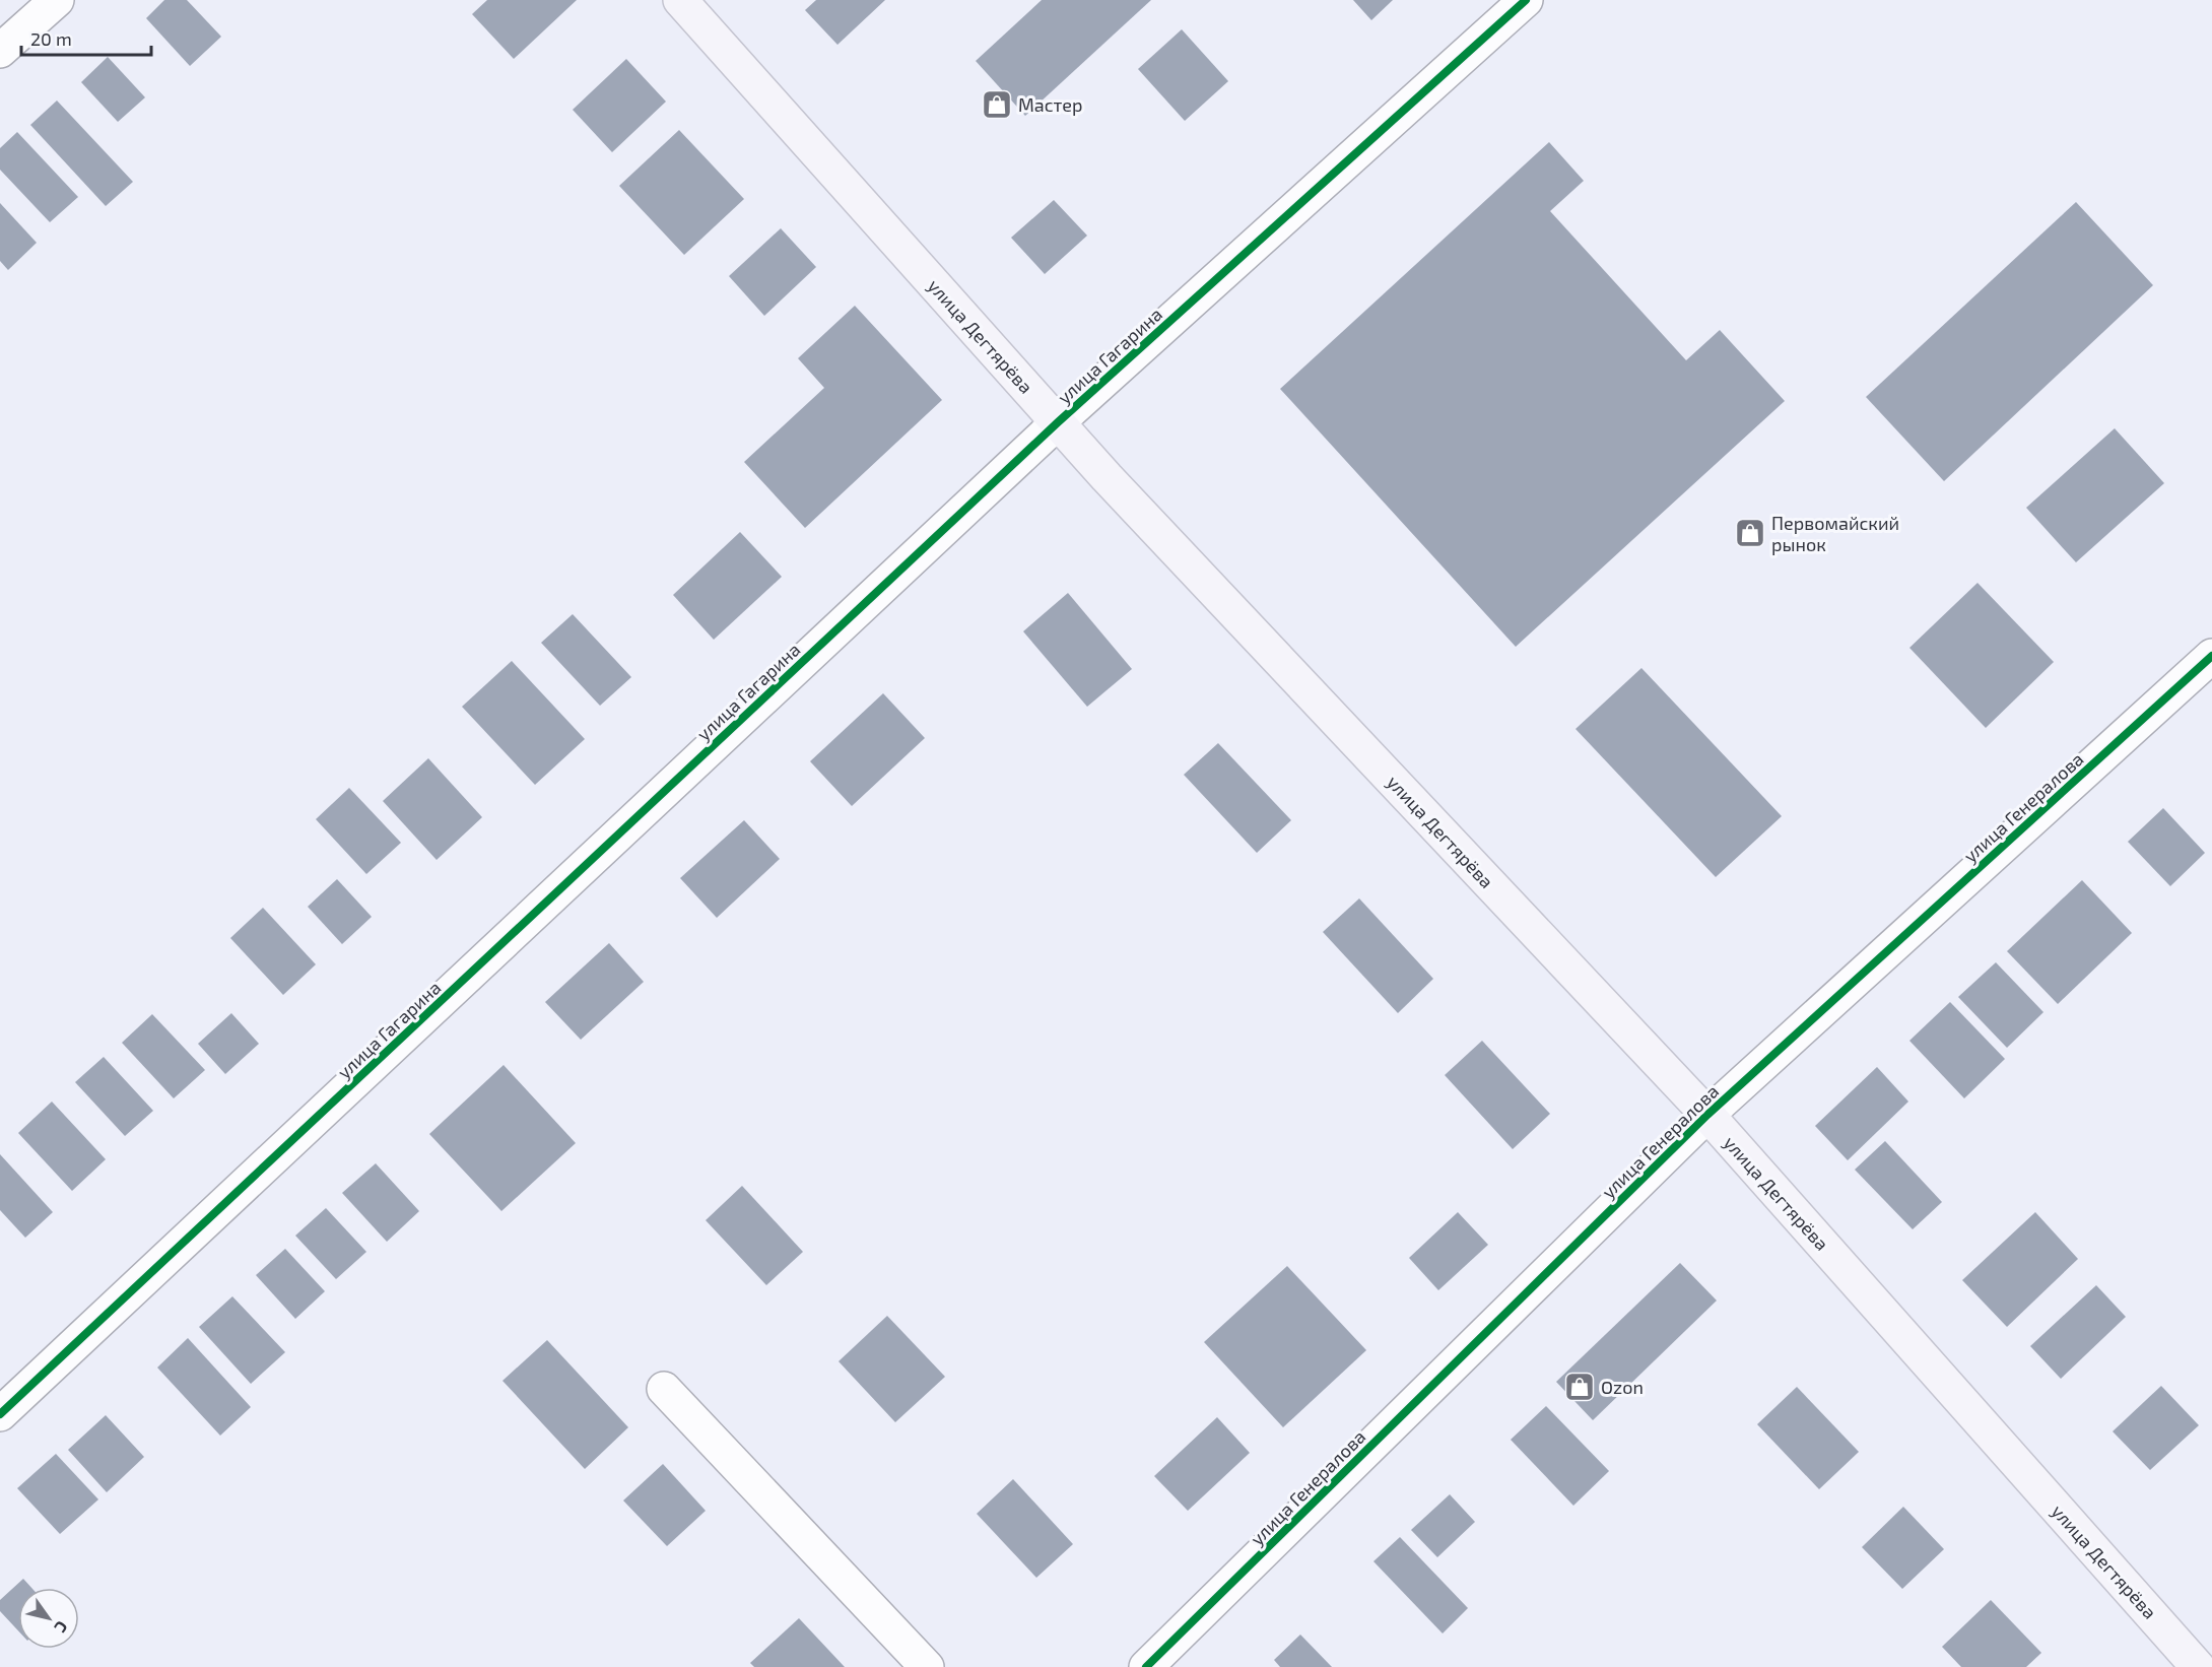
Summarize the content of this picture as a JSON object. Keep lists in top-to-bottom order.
{
  "streets": {
    "main road": ["улица Дегтярёва"],
    "street": ["улица Гагарина", "улица Генералова"]
  },
  "crossings": [
    ["улица Дегтярёва", "улица Гагарина"],
    ["улица Дегтярёва", "улица Генералова"]
  ],
  "places": {
    "shop": ["Мастер", "Первомайский рынок", "Ozon"]
  },
  "scale_bar": "20 m",
  "north": "bottom right"
}
